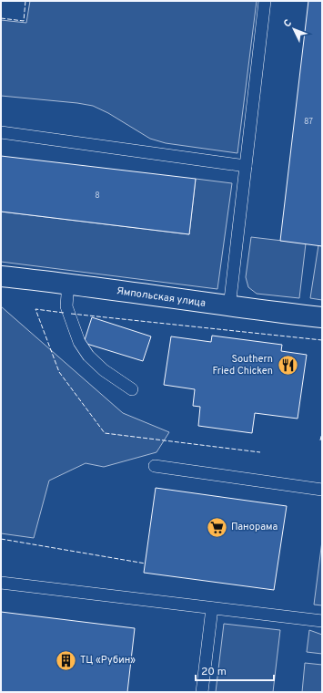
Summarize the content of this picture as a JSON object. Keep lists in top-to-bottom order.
{
  "streets": {
    "street": ["Ямпольская улица"]
  },
  "places": {
    "restaurant": ["Southern Fried Chicken"],
    "supermarket": ["Панорама"],
    "building": ["ТЦ «Рубин»"]
  },
  "house_numbers": ["87", "8"],
  "scale_bar": "20 m",
  "north": "top left"
}
